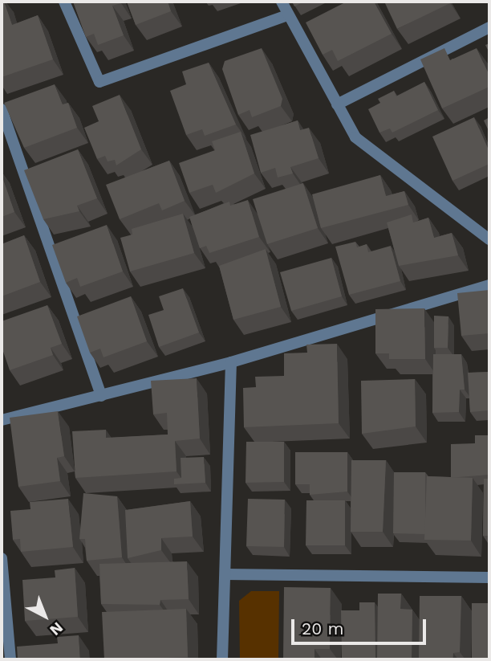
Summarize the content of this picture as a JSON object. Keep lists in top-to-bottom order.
{
  "scale_bar": "20 m",
  "north": "bottom right"
}
